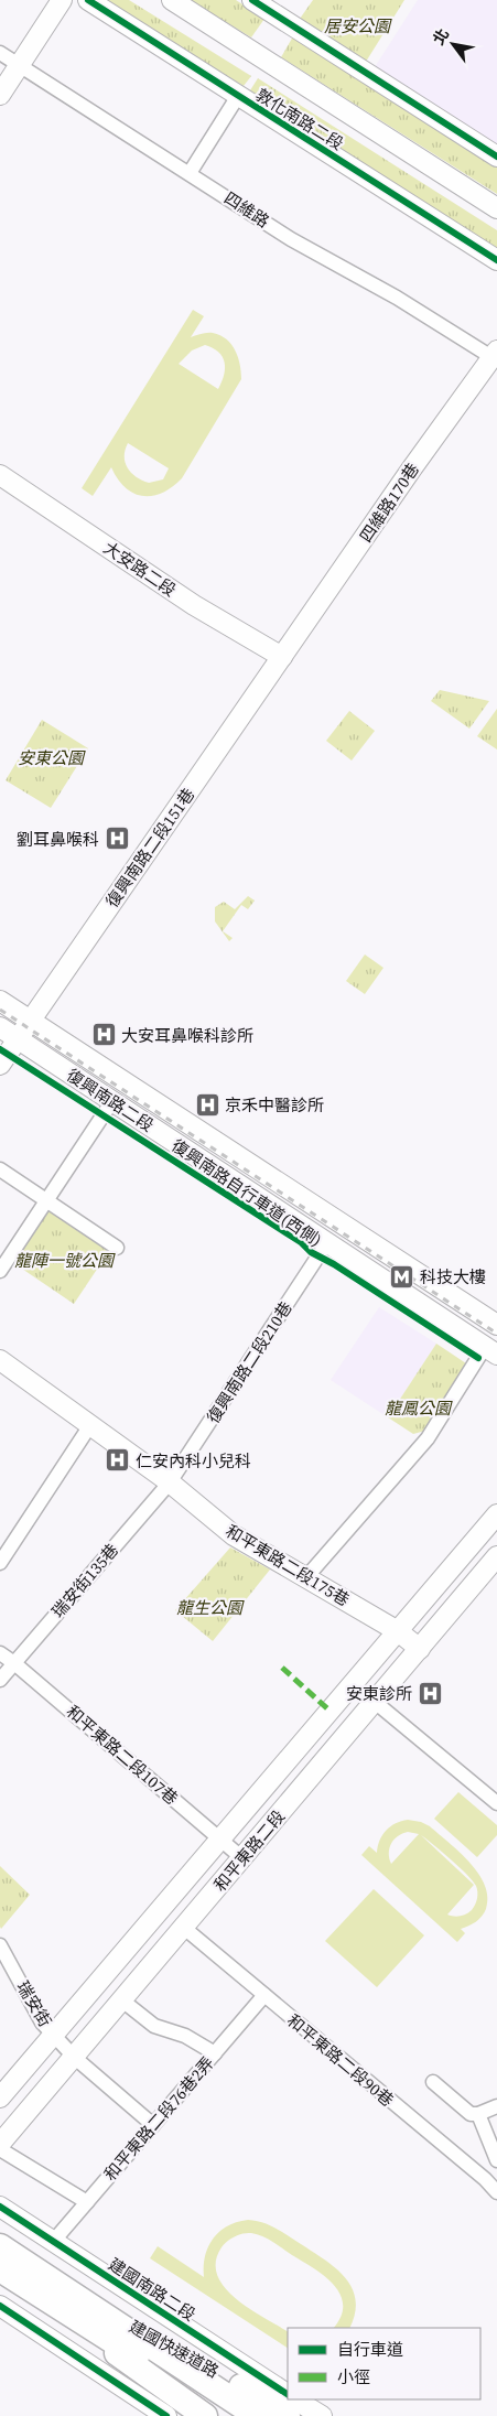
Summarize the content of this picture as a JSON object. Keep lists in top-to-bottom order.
{
  "streets": {
    "highway": ["建國快速道路"],
    "main road": [
      "敦化南路二段",
      "四維路170巷",
      "大安路二段",
      "復興南路二段151巷",
      "復興南路二段",
      "和平東路二段175巷",
      "和平東路二段",
      "建國南路二段"
    ],
    "street": [
      "四維路",
      "復興南路二段210巷",
      "瑞安街135巷",
      "和平東路二段107巷",
      "瑞安街",
      "和平東路二段90巷",
      "和平東路二段76巷2弄"
    ],
    "cycle path": ["復興南路自行車道(西側)"]
  },
  "crossings": [
    ["四維路", "四維路170巷"],
    ["四維路170巷", "大安路二段"],
    ["四維路170巷", "復興南路二段151巷"],
    ["大安路二段", "復興南路二段151巷"],
    ["復興南路二段151巷", "復興南路二段"],
    ["復興南路二段", "復興南路二段210巷"],
    ["復興南路二段210巷", "和平東路二段175巷"],
    ["復興南路二段210巷", "瑞安街135巷"],
    ["和平東路二段175巷", "瑞安街135巷"],
    ["和平東路二段175巷", "和平東路二段"],
    ["瑞安街135巷", "和平東路二段107巷"],
    ["和平東路二段107巷", "和平東路二段"],
    ["和平東路二段", "瑞安街"],
    ["和平東路二段", "和平東路二段90巷"],
    ["瑞安街", "和平東路二段76巷2弄"],
    ["和平東路二段90巷", "和平東路二段76巷2弄"],
    ["和平東路二段76巷2弄", "建國南路二段"]
  ],
  "parks": [
    "居安公園",
    "安東公園",
    "龍陣一號公園",
    "龍鳳公園",
    "龍生公園"
  ],
  "places": {
    "hospital": [
      "劉耳鼻喉科",
      "大安耳鼻喉科診所",
      "京禾中醫診所",
      "仁安內科小兒科",
      "安東診所"
    ],
    "metro station": ["科技大樓"]
  },
  "legend": ["自行車道", "小徑"],
  "north": "top left"
}
